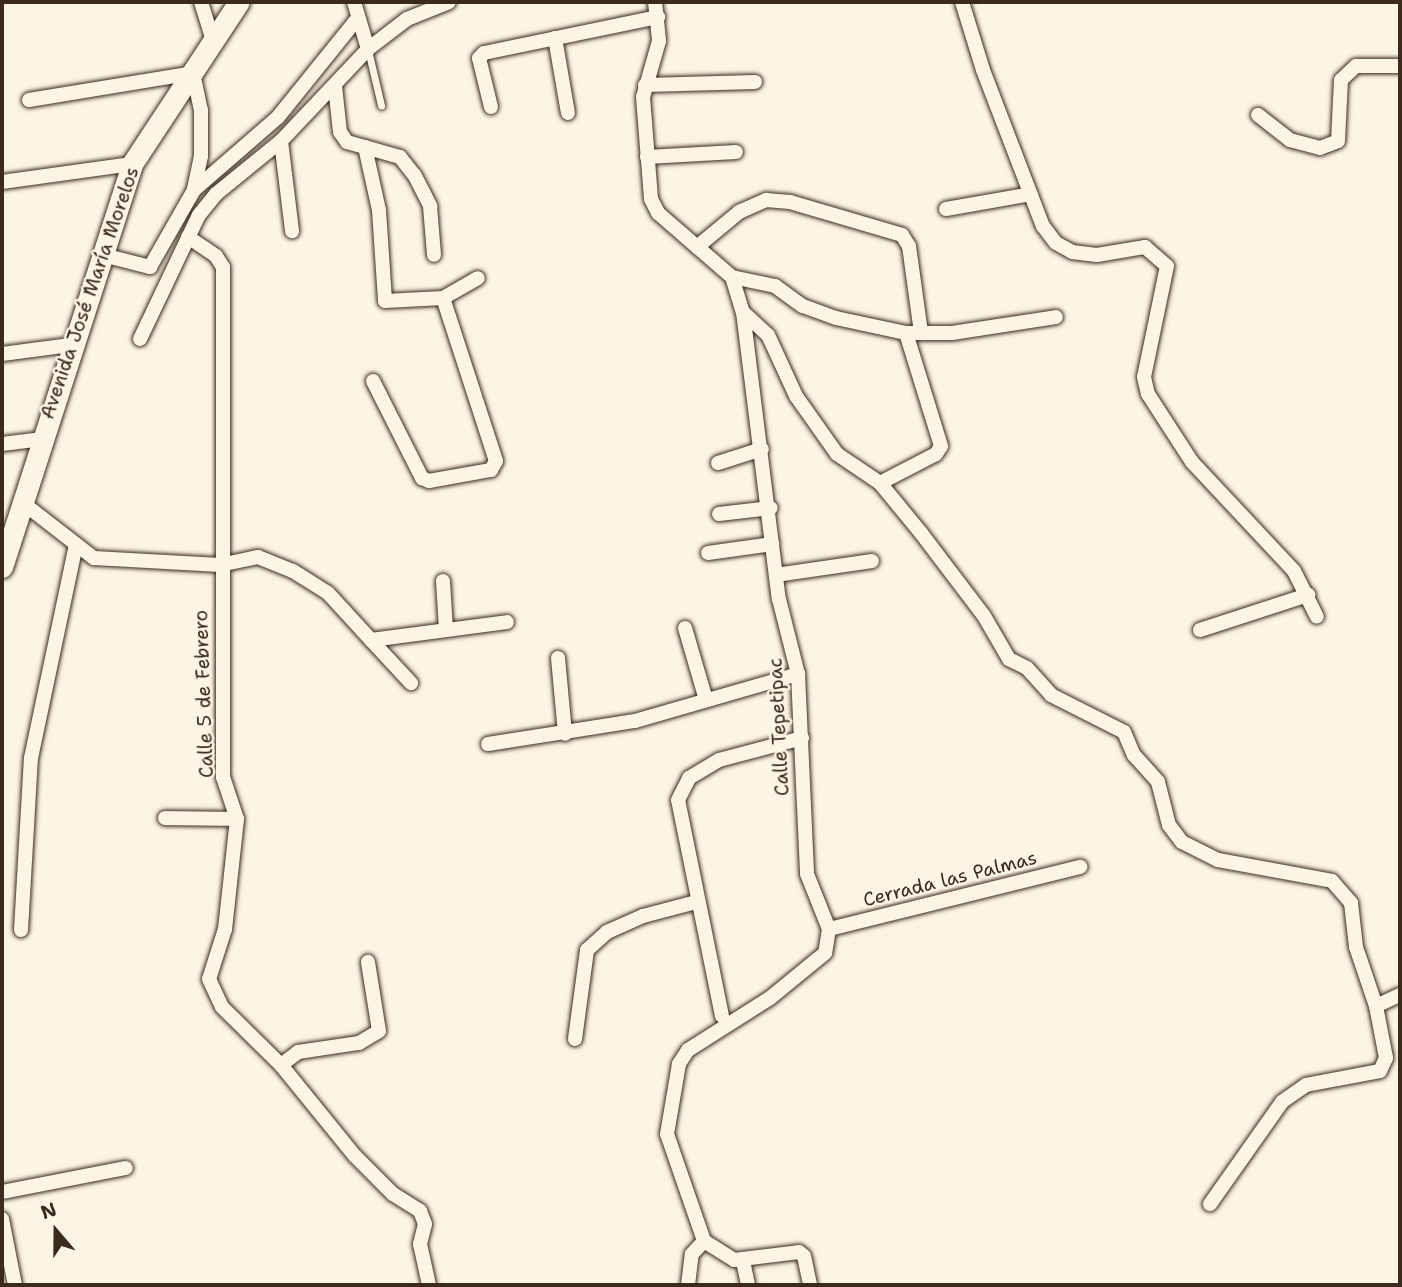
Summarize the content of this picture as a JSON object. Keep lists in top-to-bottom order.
{
  "streets": {
    "main road": ["Avenida José María Morelos"],
    "street": ["Calle 5 de Febrero", "Calle Tepetipac", "Cerrada las Palmas"]
  },
  "crossings": [
    ["Calle Tepetipac", "Cerrada las Palmas"]
  ],
  "north": "top"
}
